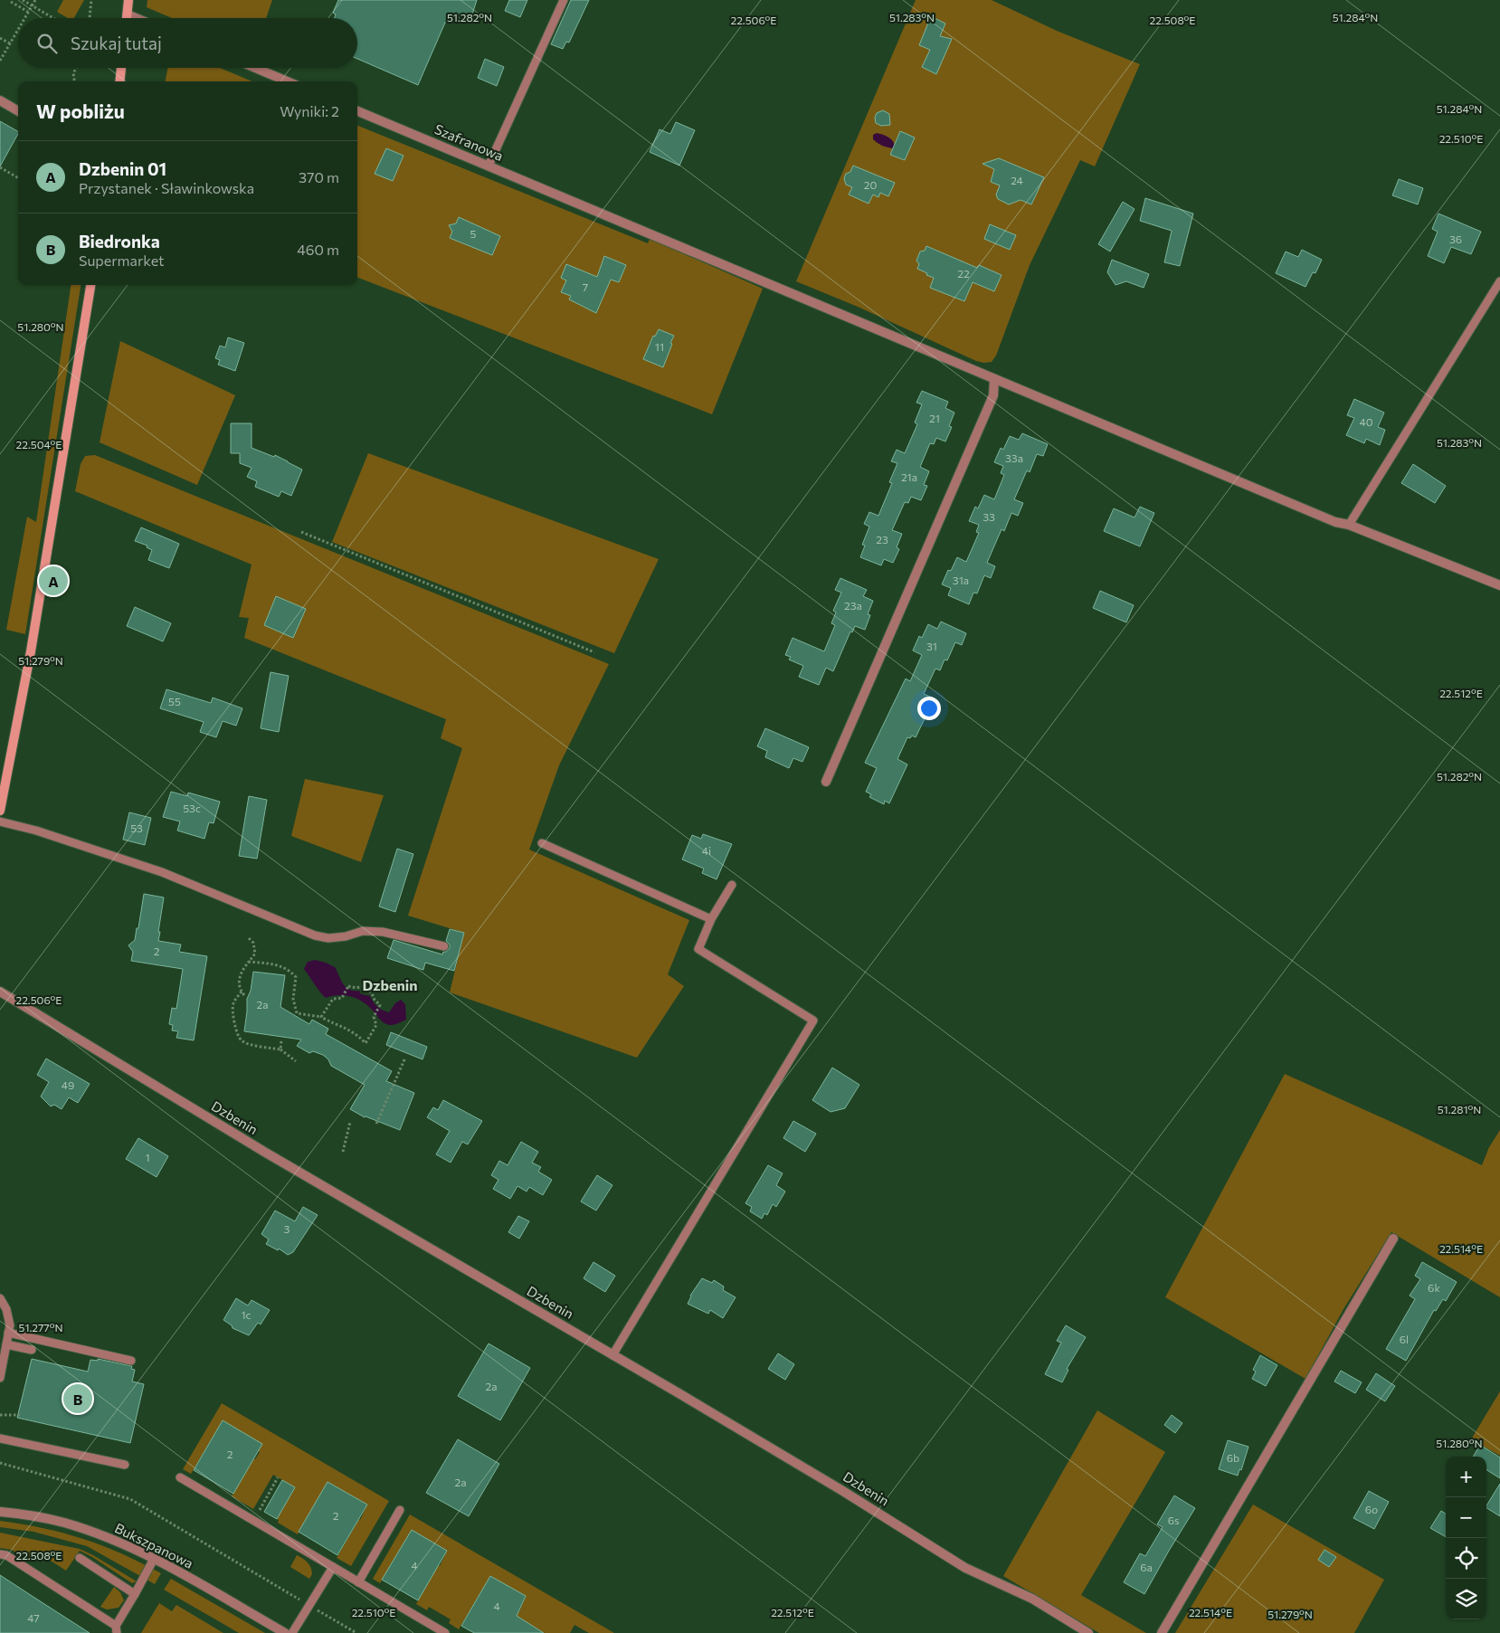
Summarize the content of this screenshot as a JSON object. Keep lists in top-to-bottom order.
{
  "streets": {
    "street": ["Szafranowa", "Dzbenin", "Bukszpanowa"]
  },
  "districts": ["Dzbenin"],
  "house_numbers": [
    "24",
    "20",
    "5",
    "36",
    "22",
    "7",
    "11",
    "21",
    "40",
    "33a",
    "21a",
    "33",
    "23",
    "31a",
    "23a",
    "31",
    "55",
    "53c",
    "53",
    "4i",
    "2",
    "2a",
    "49",
    "1",
    "3",
    "6k",
    "1c",
    "6l",
    "2a",
    "2",
    "6b",
    "2a",
    "6o",
    "2",
    "6s",
    "4",
    "6a",
    "4",
    "47"
  ],
  "page": {
    "search": "Szukaj tutaj",
    "heading": ["W pobliżu", "Wyniki: 2"],
    "list": [
      {
        "mark": "A",
        "name": "Dzbenin 01",
        "note": "Przystanek · Sławinkowska",
        "value": "370 m"
      },
      {
        "mark": "B",
        "name": "Biedronka",
        "note": "Supermarket",
        "value": "460 m"
      }
    ],
    "pins": ["A", "B"],
    "map_buttons": ["+", "−"]
  },
  "coordinates": [
    "51.284°N",
    "51.282°N",
    "51.283°N",
    "22.506°E",
    "22.508°E",
    "22.510°E",
    "51.280°N",
    "22.504°E",
    "51.279°N",
    "22.512°E",
    "51.281°N",
    "22.514°E",
    "51.277°N"
  ]
}
